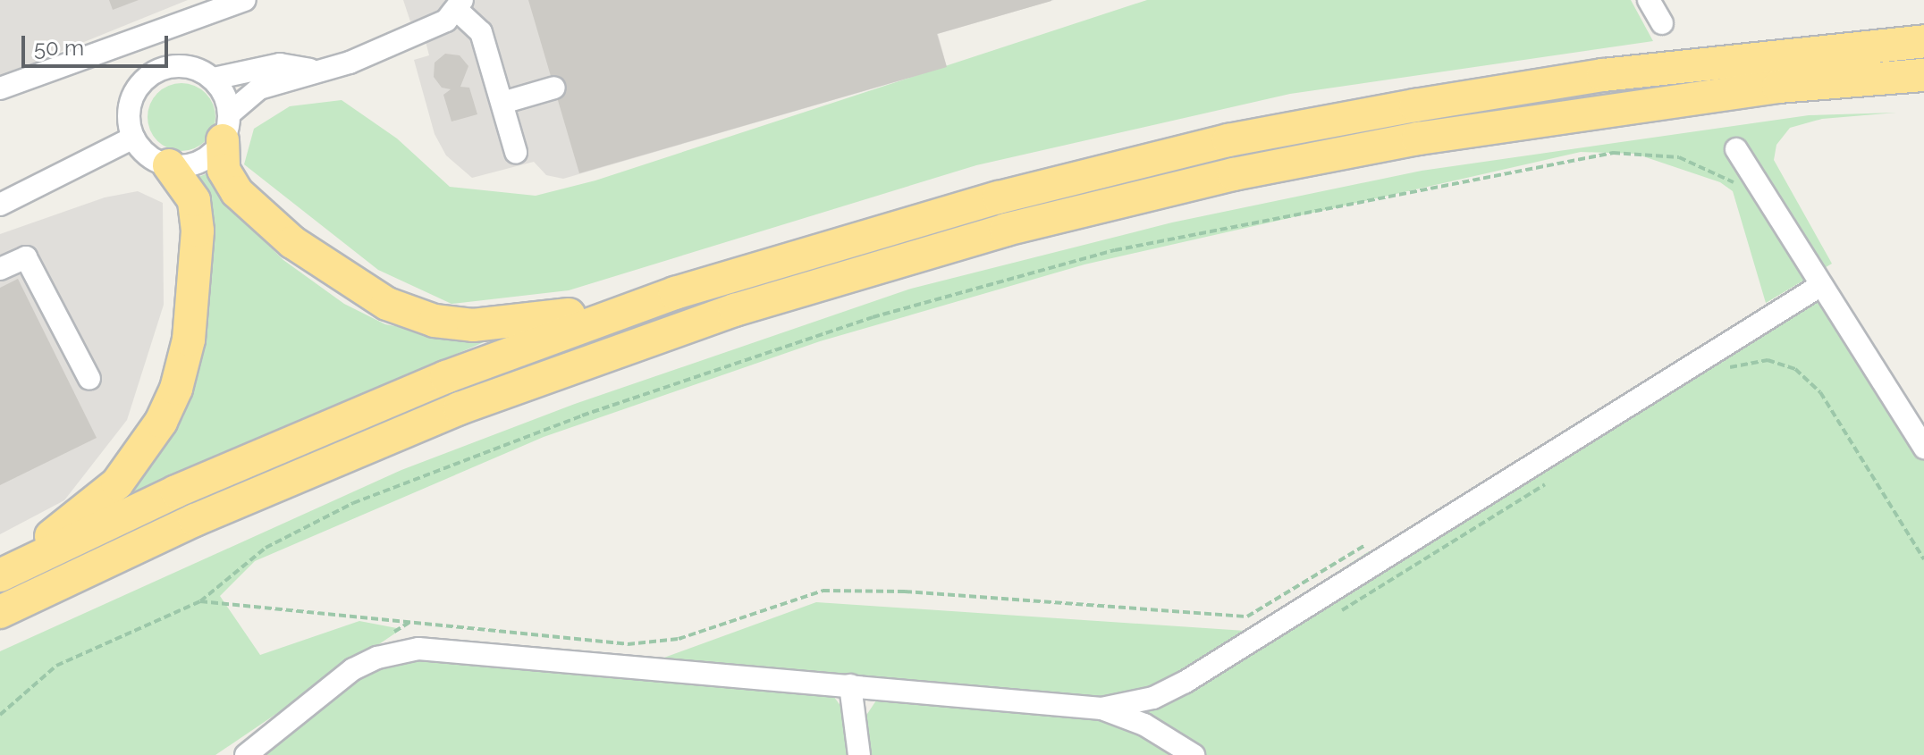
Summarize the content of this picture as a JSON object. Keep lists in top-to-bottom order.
{
  "scale_bar": "50 m"
}
